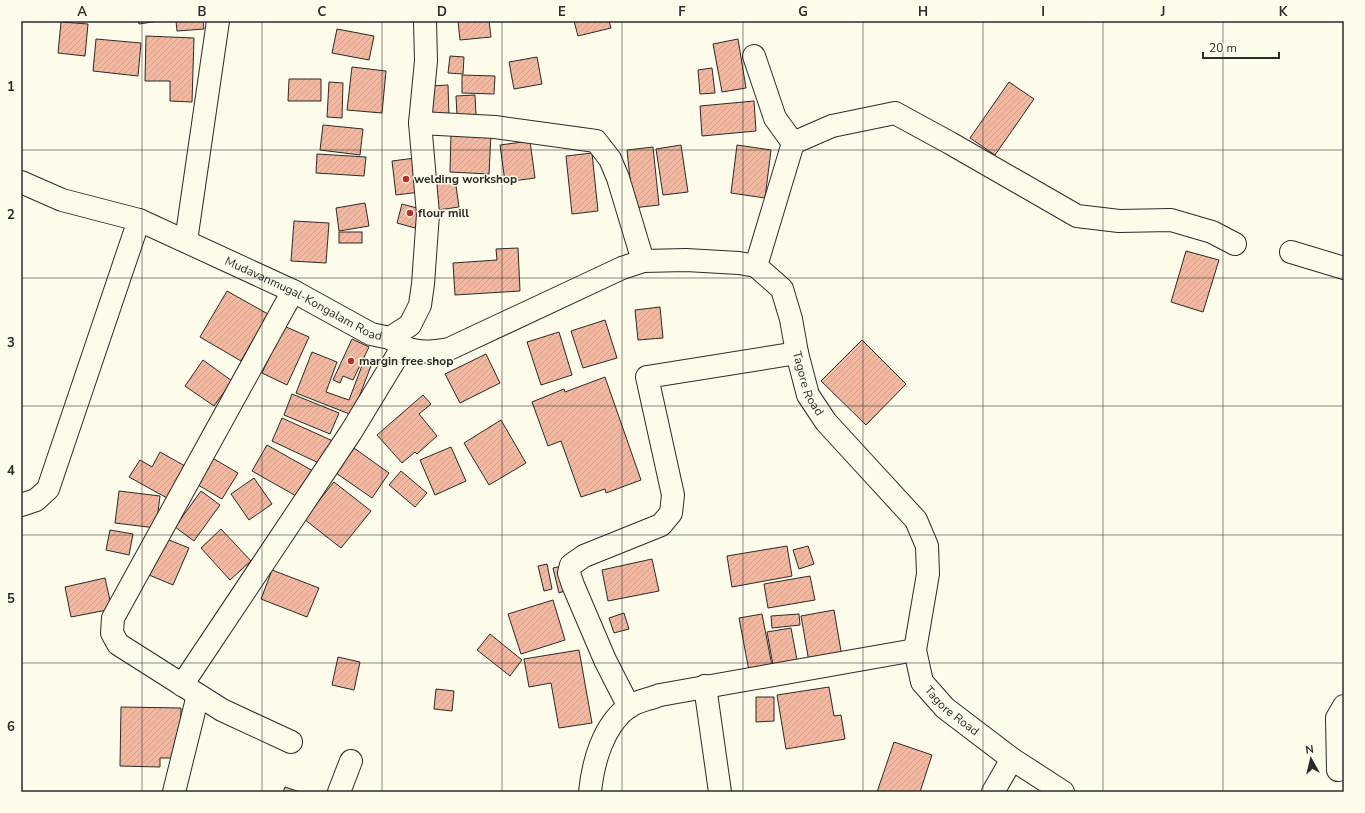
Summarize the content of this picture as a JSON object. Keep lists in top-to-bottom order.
{
  "streets": {
    "street": ["Mudavanmugal-Kongalam Road", "Tagore Road"]
  },
  "places": ["welding workshop", "flour mill", "margin free shop"],
  "scale_bar": "20 m",
  "north": "top",
  "grid": {
    "columns": [
      "A",
      "B",
      "C",
      "D",
      "E",
      "F",
      "G",
      "H",
      "I",
      "J",
      "K"
    ],
    "rows": [
      "1",
      "2",
      "3",
      "4",
      "5",
      "6"
    ]
  }
}
